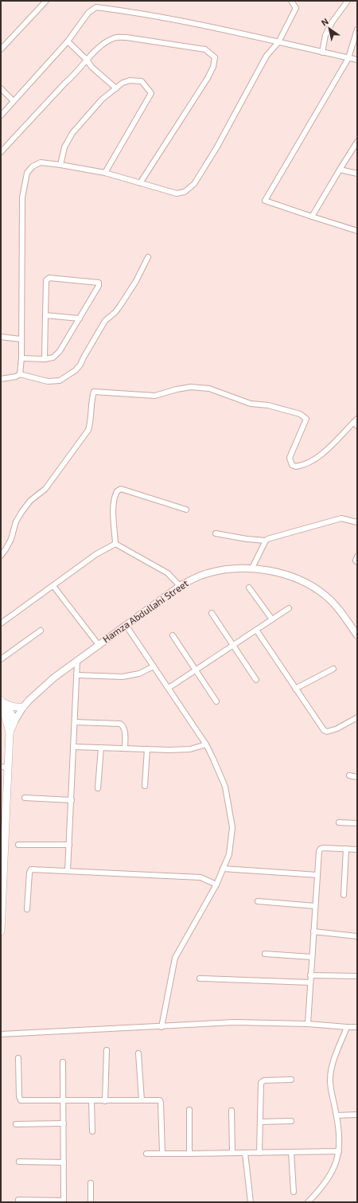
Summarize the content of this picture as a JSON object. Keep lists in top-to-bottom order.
{
  "streets": {
    "street": ["Hamza Abdullahi Street"]
  },
  "north": "top left"
}
